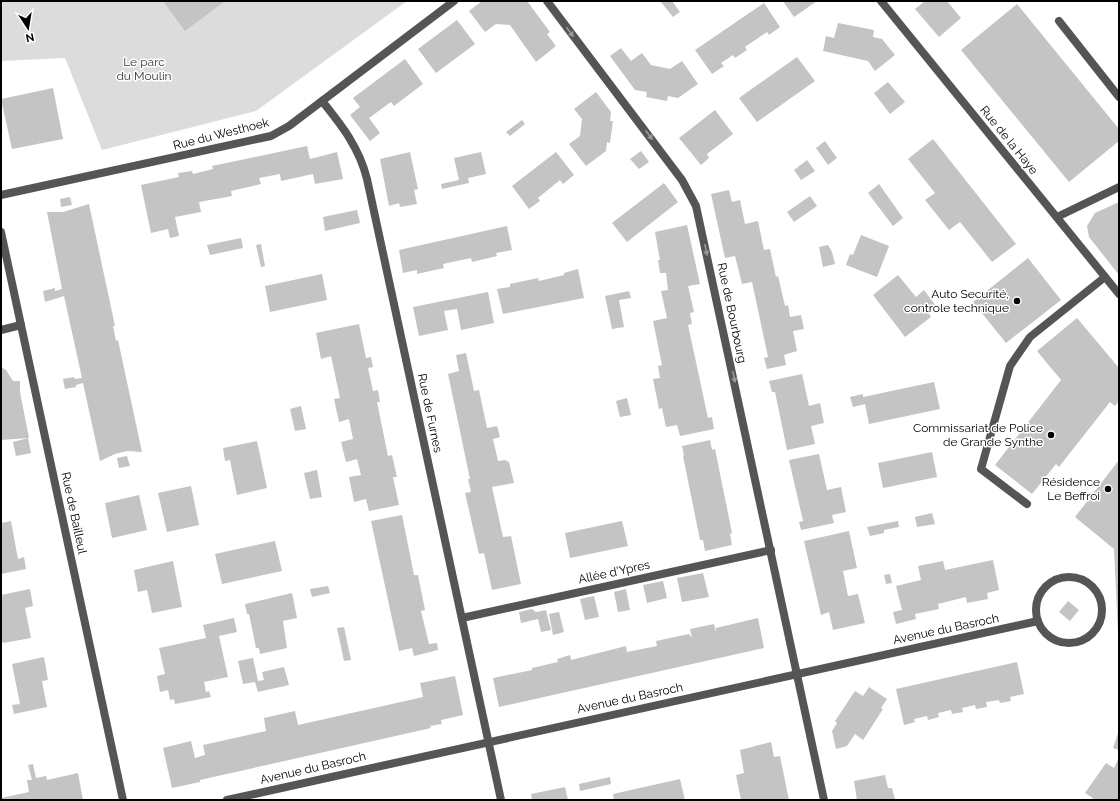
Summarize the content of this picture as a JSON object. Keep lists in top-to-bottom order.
{
  "streets": {
    "street": [
      "Rue du Westhoek",
      "Rue de la Haye",
      "Rue de Bourbourg",
      "Rue de Furnes",
      "Rue de Bailleul",
      "Allée d'Ypres",
      "Avenue du Basroch"
    ]
  },
  "crossings": [
    ["Rue du Westhoek", "Rue de Furnes"],
    ["Rue de Bourbourg", "Allée d'Ypres"],
    ["Rue de Bourbourg", "Avenue du Basroch"],
    ["Rue de Furnes", "Allée d'Ypres"],
    ["Rue de Furnes", "Avenue du Basroch"]
  ],
  "one_way": ["Rue de Bourbourg"],
  "parks": ["Le parc du Moulin"],
  "places": ["Auto Securité, controle technique", "Commissariat de Police de Grande Synthe", "Résidence Le Beffroi"],
  "north": "bottom"
}
